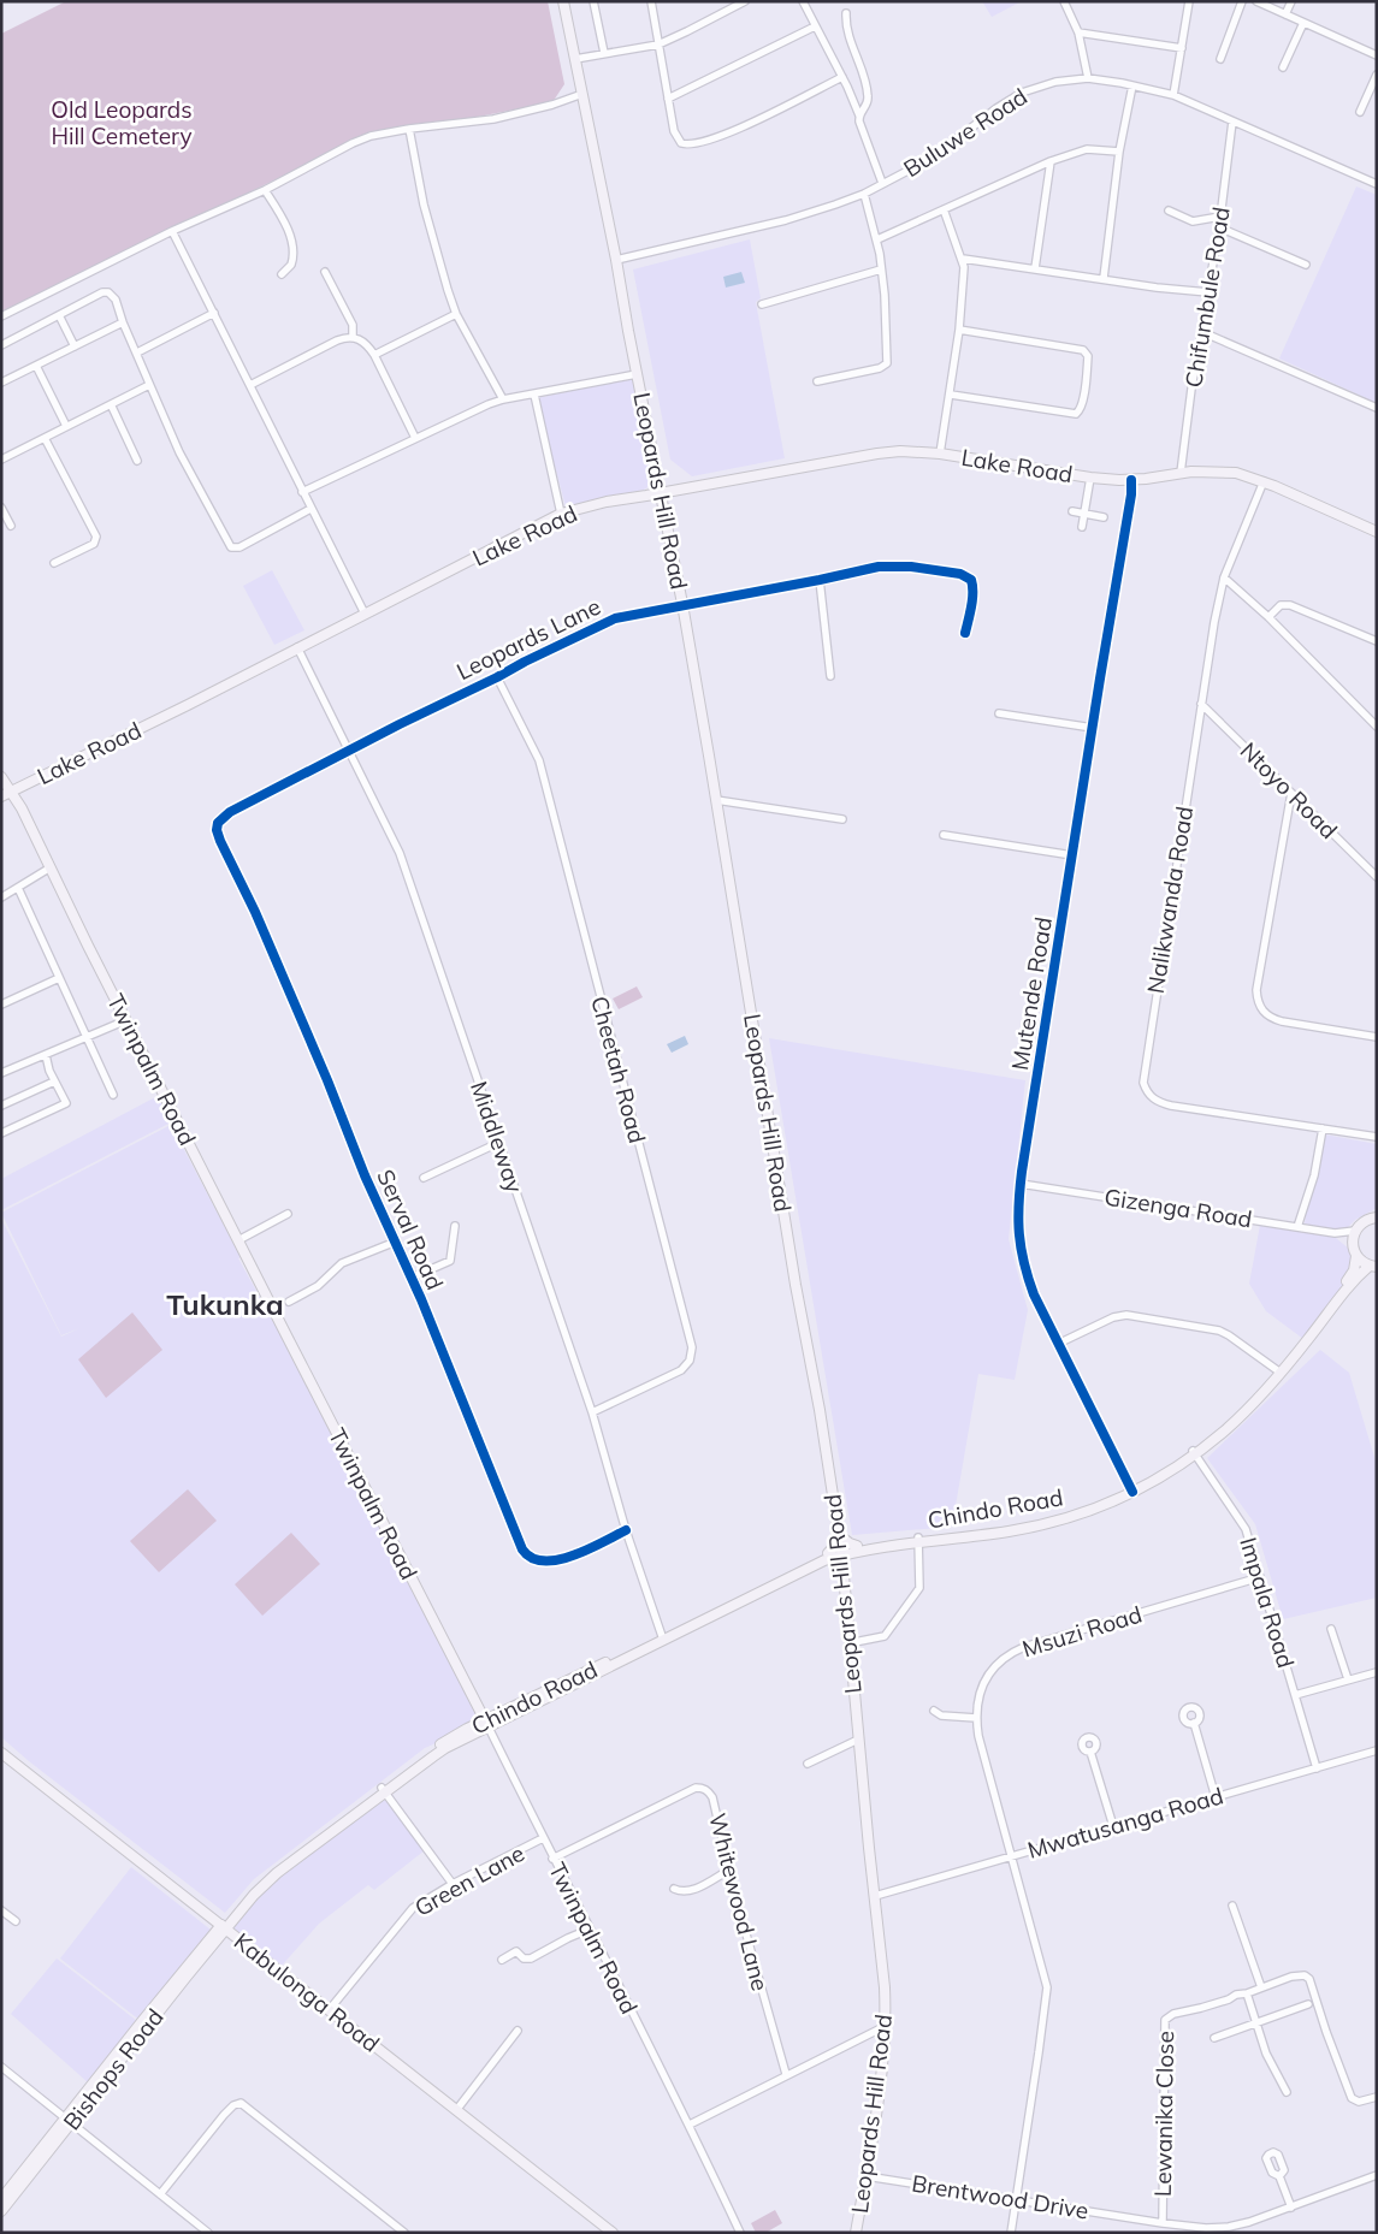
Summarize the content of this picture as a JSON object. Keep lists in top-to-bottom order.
{
  "streets": {
    "main road": [
      "Lake Road",
      "Leopards Hill Road",
      "Twinpalm Road",
      "Chindo Road",
      "Kabulonga Road",
      "Bishops Road"
    ],
    "street": [
      "Buluwe Road",
      "Chifumbule Road",
      "Leopards Lane",
      "Ntoyo Road",
      "Nalikwanda Road",
      "Mutende Road",
      "Cheetah Road",
      "Middleway",
      "Gizenga Road",
      "Serval Road",
      "Impala Road",
      "Msuzi Road",
      "Mwatusanga Road",
      "Green Lane",
      "Whitewood Lane",
      "Lewanika Close",
      "Brentwood Drive"
    ]
  },
  "crossings": [
    ["Buluwe Road", "Chifumbule Road"],
    ["Buluwe Road", "Leopards Hill Road"],
    ["Chifumbule Road", "Lake Road"],
    ["Lake Road", "Leopards Hill Road"],
    ["Lake Road", "Nalikwanda Road"],
    ["Lake Road", "Mutende Road"],
    ["Lake Road", "Twinpalm Road"],
    ["Lake Road", "Middleway"],
    ["Leopards Hill Road", "Leopards Lane"],
    ["Leopards Hill Road", "Chindo Road"],
    ["Leopards Hill Road", "Mwatusanga Road"],
    ["Leopards Hill Road", "Brentwood Drive"],
    ["Leopards Lane", "Cheetah Road"],
    ["Leopards Lane", "Middleway"],
    ["Leopards Lane", "Serval Road"],
    ["Ntoyo Road", "Nalikwanda Road"],
    ["Mutende Road", "Gizenga Road"],
    ["Mutende Road", "Chindo Road"],
    ["Twinpalm Road", "Chindo Road"],
    ["Twinpalm Road", "Green Lane"],
    ["Twinpalm Road", "Whitewood Lane"],
    ["Cheetah Road", "Middleway"],
    ["Middleway", "Serval Road"],
    ["Middleway", "Chindo Road"],
    ["Gizenga Road", "Chindo Road"],
    ["Chindo Road", "Impala Road"],
    ["Chindo Road", "Kabulonga Road"],
    ["Chindo Road", "Bishops Road"],
    ["Impala Road", "Msuzi Road"],
    ["Impala Road", "Mwatusanga Road"],
    ["Msuzi Road", "Mwatusanga Road"],
    ["Msuzi Road", "Brentwood Drive"],
    ["Green Lane", "Kabulonga Road"],
    ["Kabulonga Road", "Bishops Road"],
    ["Lewanika Close", "Brentwood Drive"]
  ],
  "districts": ["Tukunka"],
  "parks": ["Old Leopards Hill Cemetery"]
}
